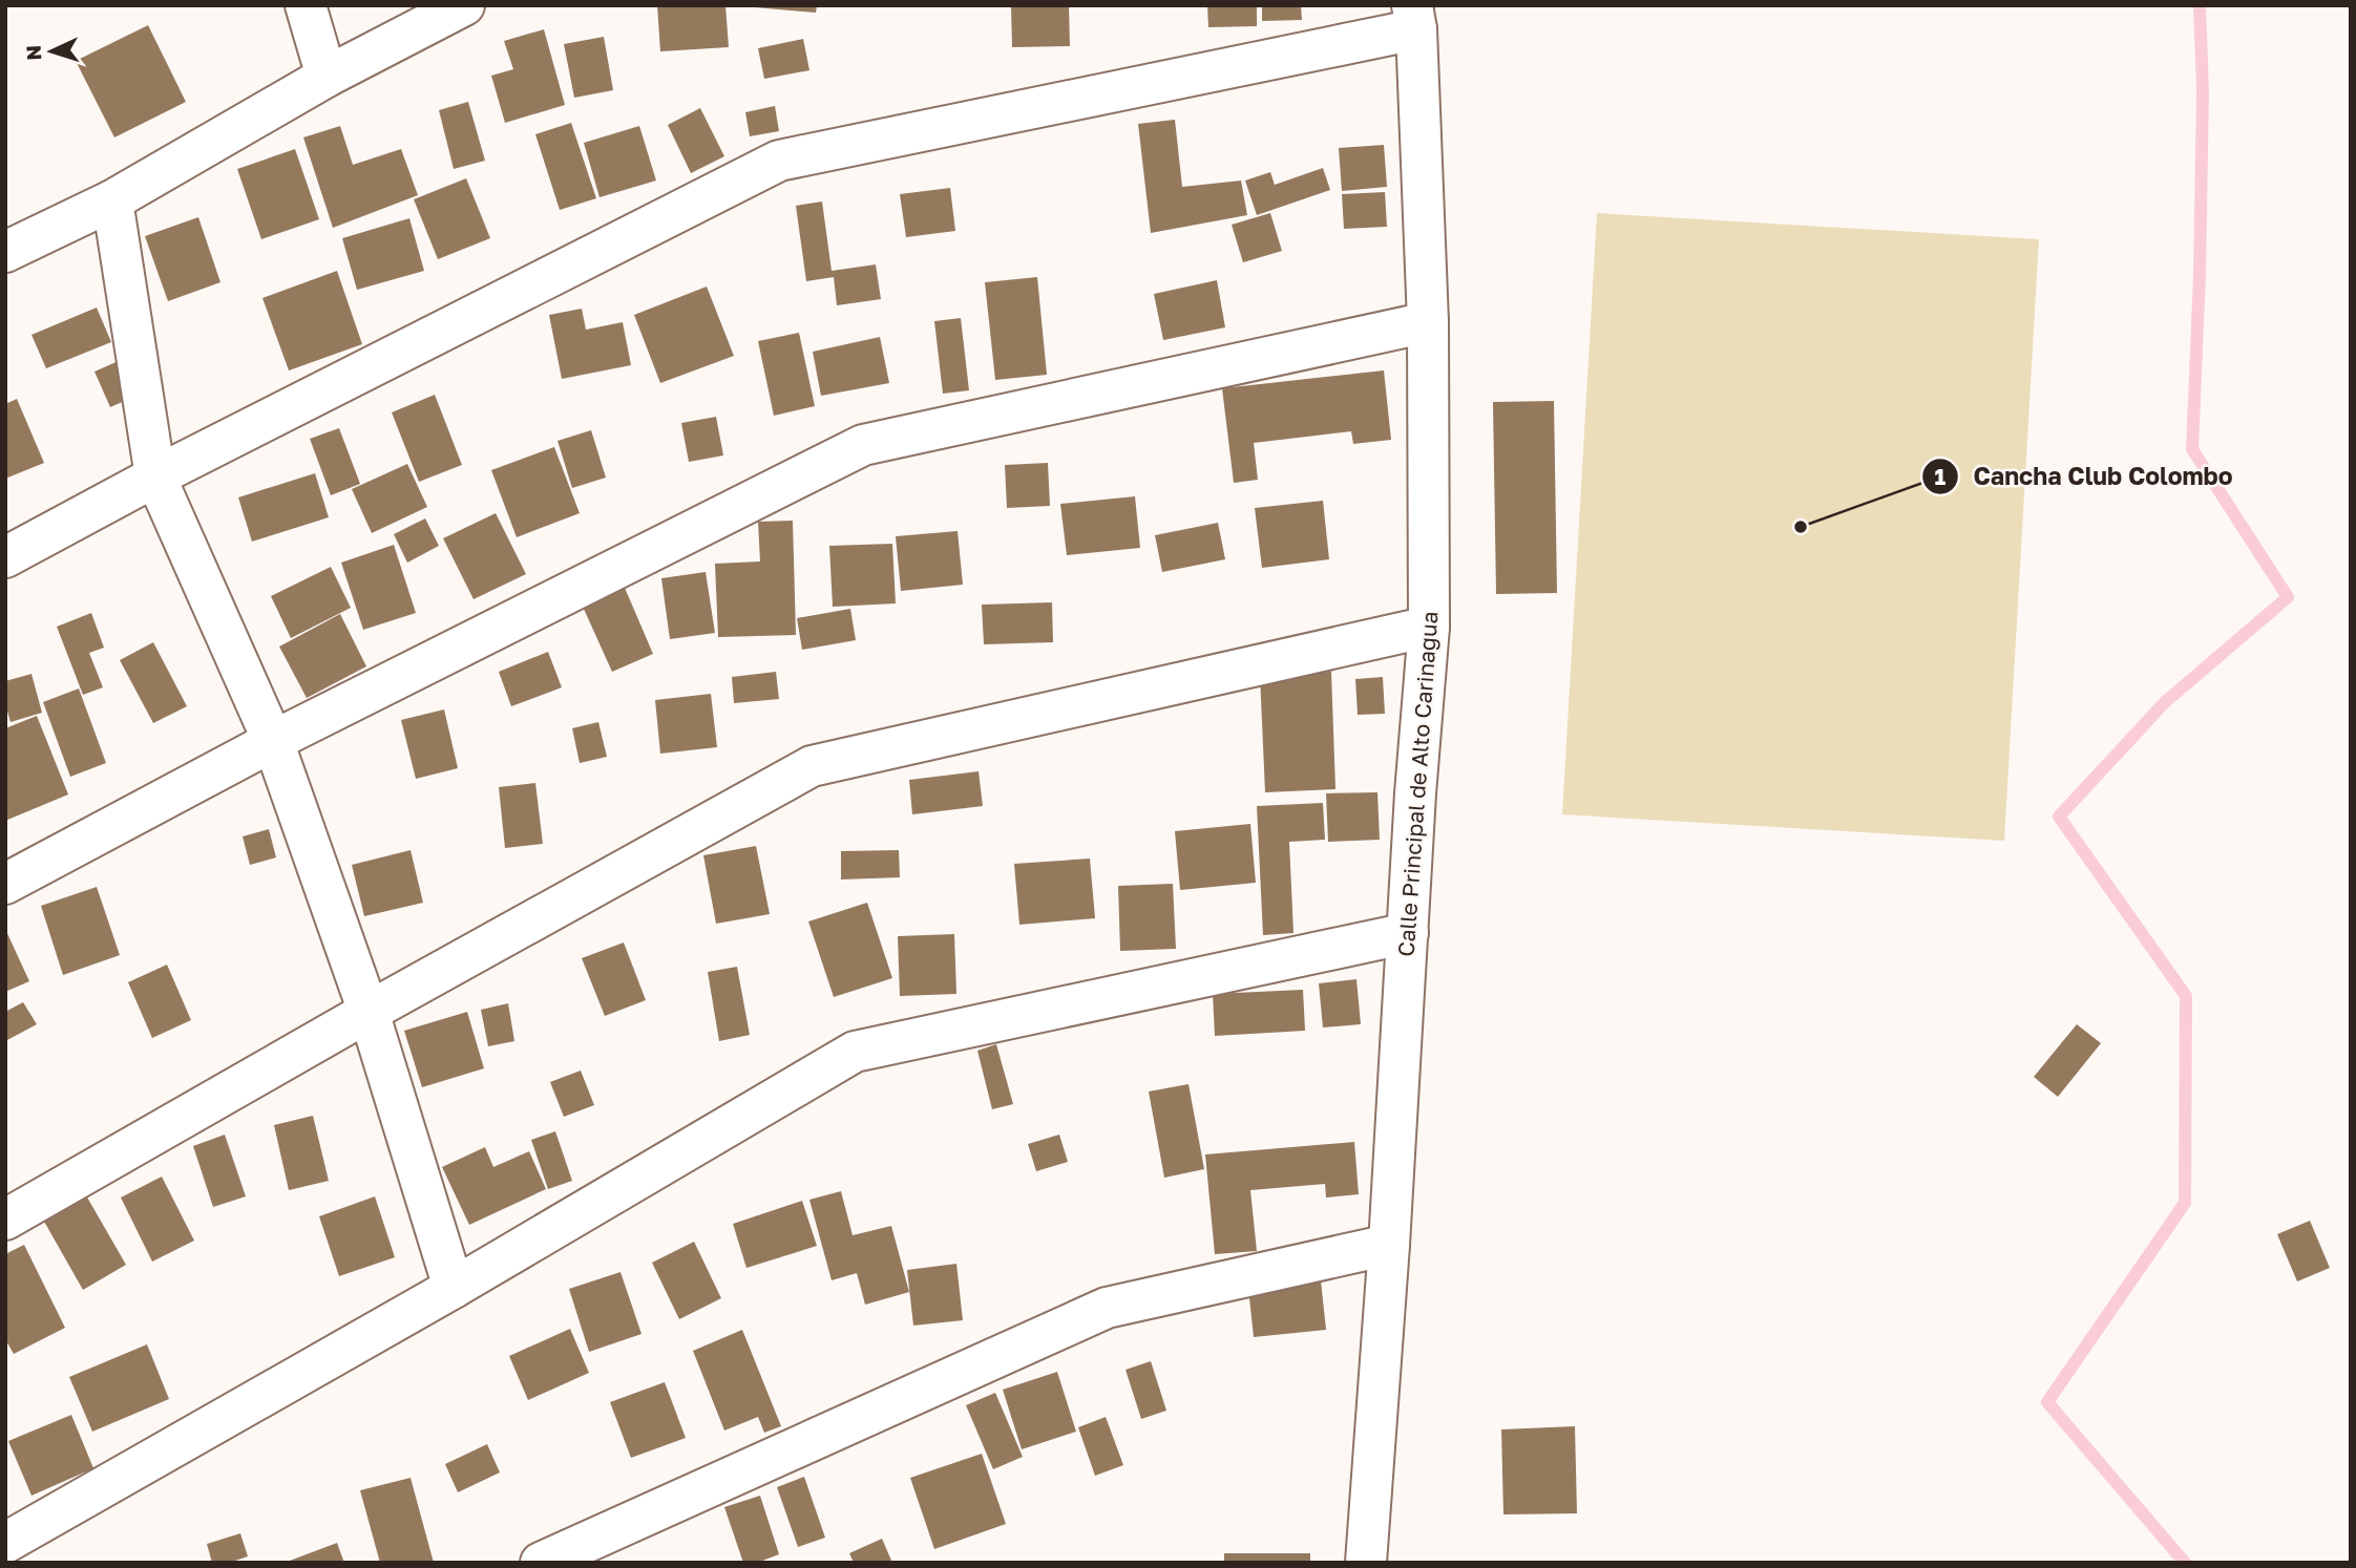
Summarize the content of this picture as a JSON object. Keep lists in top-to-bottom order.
{
  "streets": {
    "street": ["Calle Principal de Alto Carinagua"]
  },
  "places": ["Cancha Club Colombo"],
  "north": "left"
}
